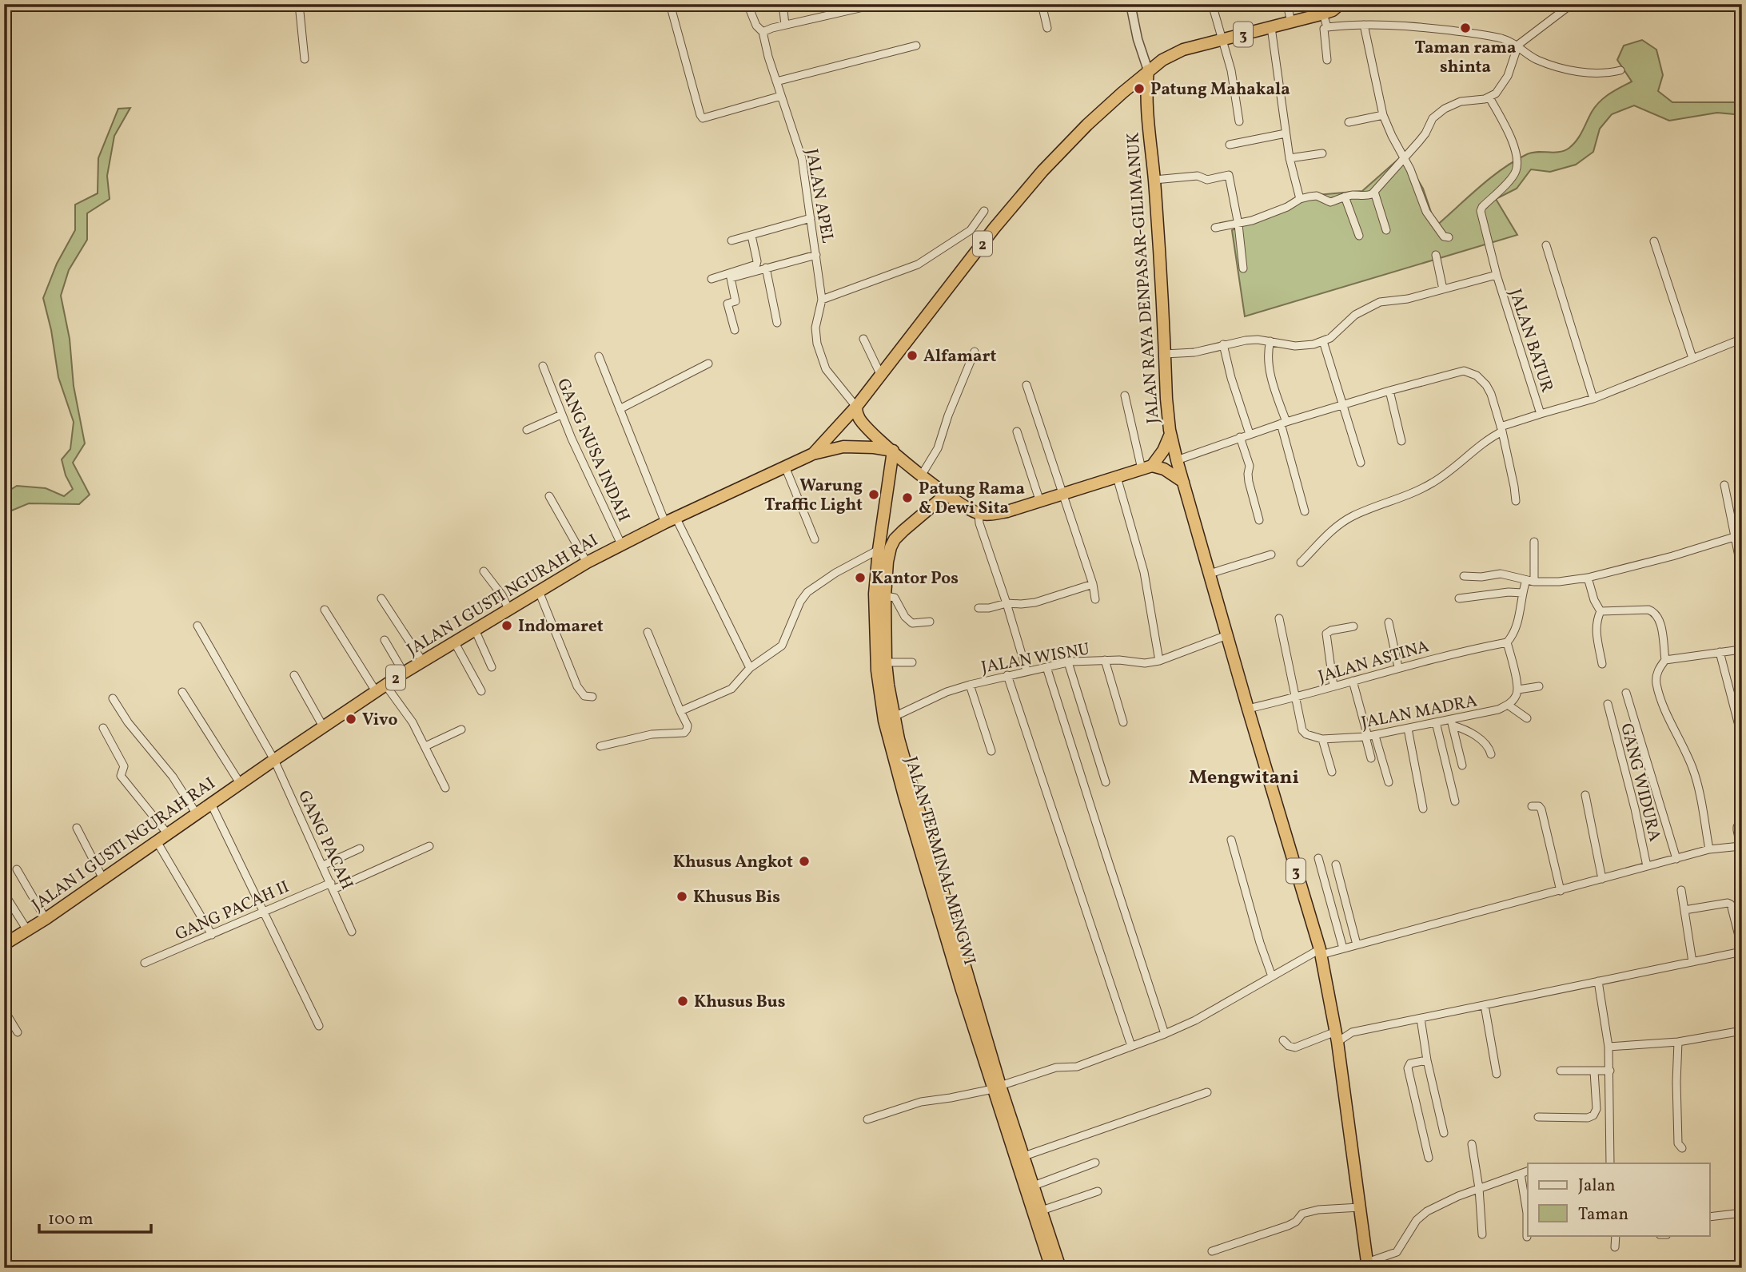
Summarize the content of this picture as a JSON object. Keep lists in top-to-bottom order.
{
  "streets": {
    "highway": [
      "3",
      "2",
      "JALAN RAYA DENPASAR-GILIMANUK",
      "JALAN I GUSTI NGURAH RAI",
      "JALAN TERMINAL MENGWI"
    ],
    "street": [
      "JALAN APEL",
      "JALAN BATUR",
      "GANG NUSA INDAH",
      "JALAN WISNU",
      "JALAN ASTINA",
      "JALAN MADRA",
      "GANG WIDURA",
      "GANG PACAH",
      "GANG PACAH II"
    ]
  },
  "crossings": [
    ["3", "2"],
    ["3", "JALAN RAYA DENPASAR-GILIMANUK"],
    ["JALAN APEL", "2"],
    ["2", "JALAN I GUSTI NGURAH RAI"],
    ["2", "JALAN TERMINAL MENGWI"],
    ["JALAN RAYA DENPASAR-GILIMANUK", "JALAN WISNU"],
    ["JALAN RAYA DENPASAR-GILIMANUK", "JALAN ASTINA"],
    ["GANG NUSA INDAH", "JALAN I GUSTI NGURAH RAI"],
    ["JALAN I GUSTI NGURAH RAI", "GANG PACAH"],
    ["JALAN WISNU", "JALAN TERMINAL MENGWI"],
    ["GANG PACAH", "GANG PACAH II"]
  ],
  "districts": ["Mengwitani"],
  "places": [
    "Taman rama shinta",
    "Patung Mahakala",
    "Alfamart",
    "Warung Traffic Light",
    "Patung Rama & Dewi Sita",
    "Kantor Pos",
    "Indomaret",
    "Vivo",
    "Khusus Angkot",
    "Khusus Bis",
    "Khusus Bus"
  ],
  "legend": ["Jalan", "Taman"],
  "scale_bar": "100 m"
}
